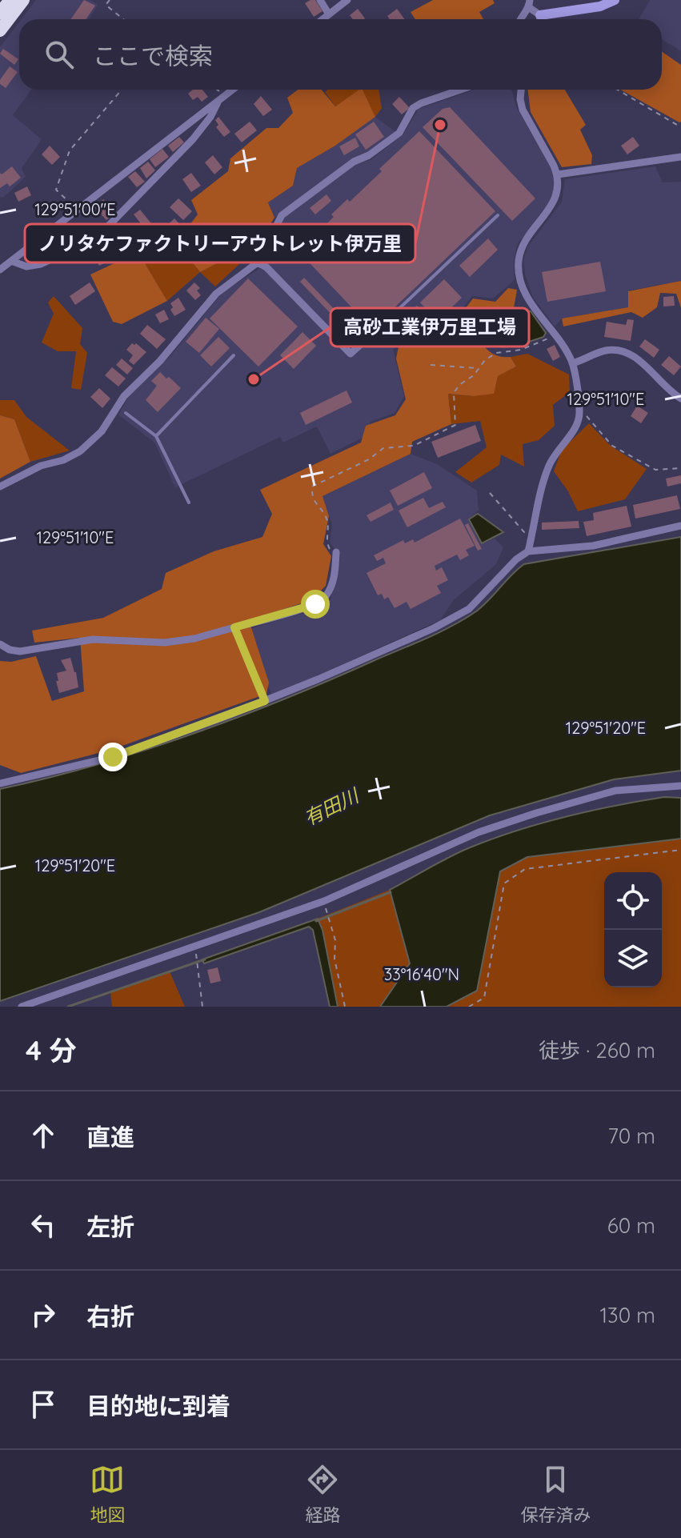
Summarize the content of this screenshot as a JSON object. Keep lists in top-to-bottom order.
{
  "water": ["有田川"],
  "places": ["ノリタケファクトリーアウトレット伊万里", "高砂工業伊万里工場"],
  "page": {
    "search": "ここで検索",
    "heading": ["4 分", "徒歩 · 260 m"],
    "list": [
      ["直進", "70 m"],
      ["左折", "60 m"],
      ["右折", "130 m"],
      "目的地に到着"
    ],
    "nav": ["地図", "経路", "保存済み"]
  },
  "coordinates": [
    "129°51'00\"E",
    "129°51'10\"E",
    "129°51'20\"E",
    "33°16'40\"N"
  ]
}
